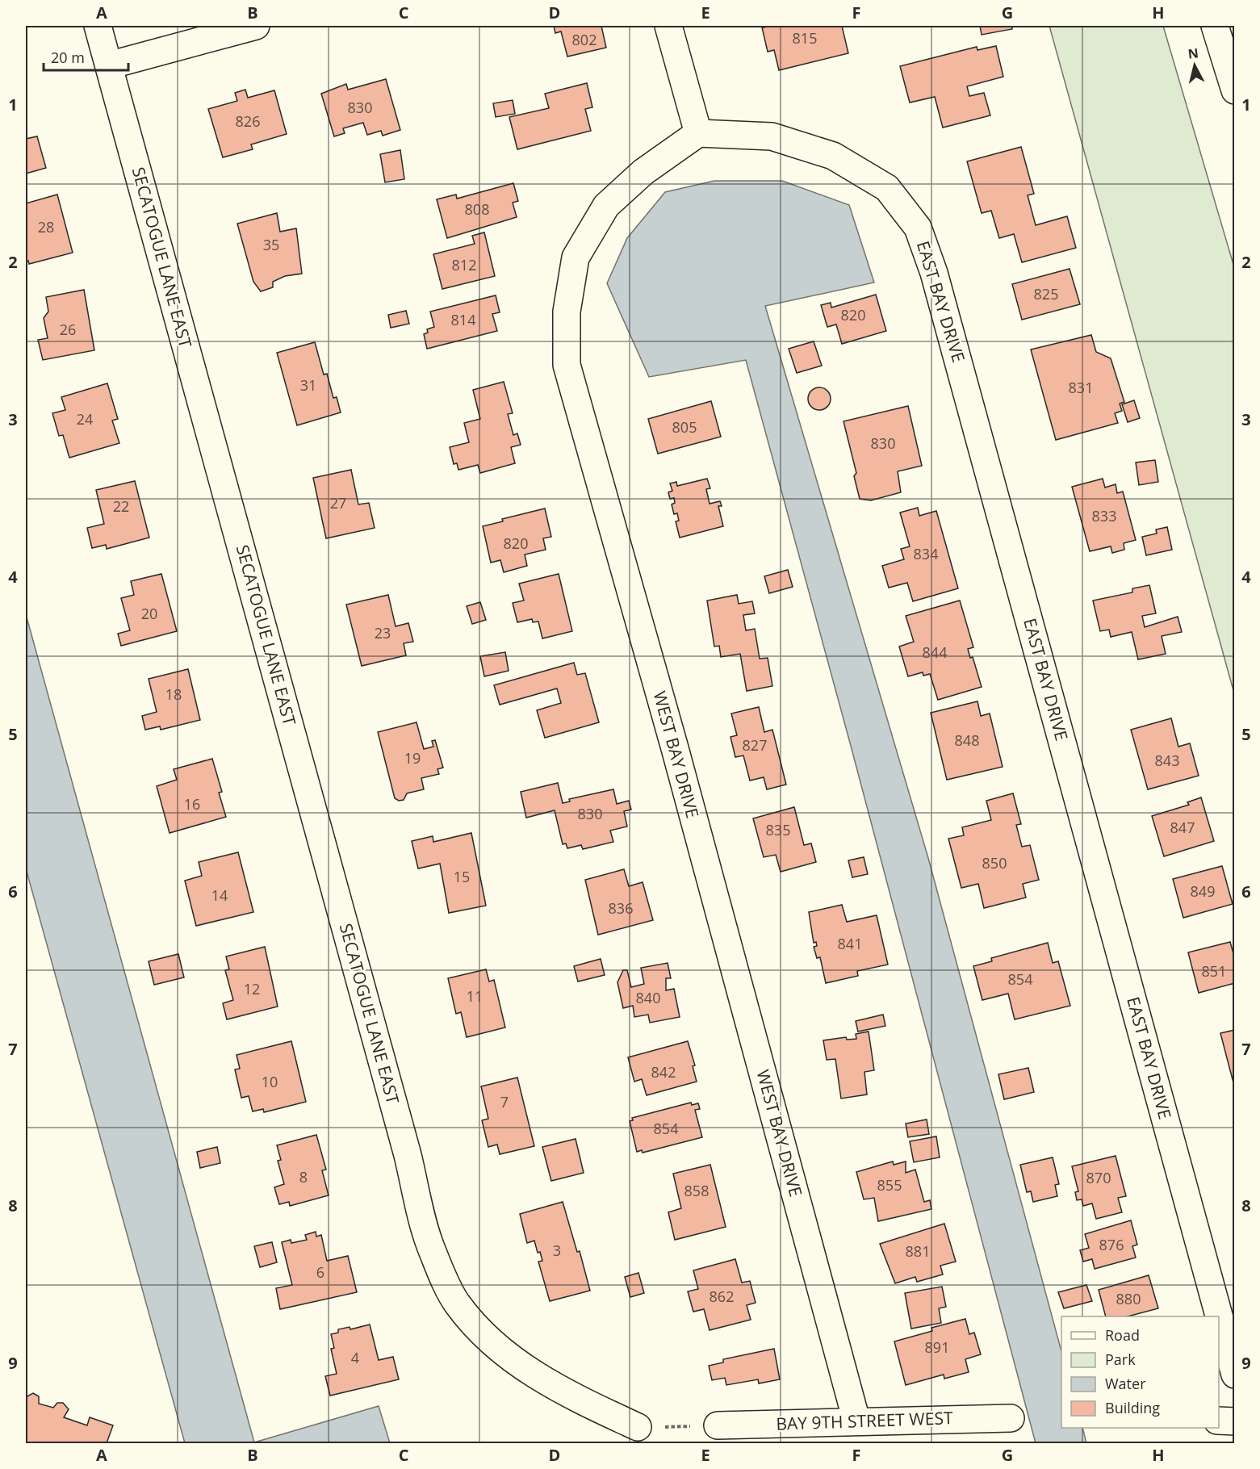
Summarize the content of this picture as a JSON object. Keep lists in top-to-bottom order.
{
  "streets": {
    "street": [
      "SECATOGUE LANE EAST",
      "EAST BAY DRIVE",
      "WEST BAY DRIVE",
      "BAY 9TH STREET WEST"
    ]
  },
  "crossings": [
    ["EAST BAY DRIVE", "WEST BAY DRIVE"],
    ["WEST BAY DRIVE", "BAY 9TH STREET WEST"]
  ],
  "house_numbers": [
    "815",
    "802",
    "830",
    "826",
    "808",
    "28",
    "35",
    "812",
    "825",
    "820",
    "814",
    "26",
    "31",
    "831",
    "24",
    "805",
    "830",
    "27",
    "22",
    "833",
    "820",
    "834",
    "20",
    "23",
    "844",
    "18",
    "848",
    "827",
    "19",
    "843",
    "16",
    "830",
    "847",
    "835",
    "850",
    "15",
    "849",
    "14",
    "836",
    "841",
    "851",
    "854",
    "12",
    "11",
    "840",
    "842",
    "10",
    "7",
    "854",
    "8",
    "870",
    "855",
    "858",
    "876",
    "3",
    "881",
    "6",
    "862",
    "880",
    "891",
    "4"
  ],
  "legend": [
    "Road",
    "Park",
    "Water",
    "Building"
  ],
  "scale_bar": "20 m",
  "north": "top",
  "grid": {
    "columns": [
      "A",
      "B",
      "C",
      "D",
      "E",
      "F",
      "G",
      "H"
    ],
    "rows": [
      "1",
      "2",
      "3",
      "4",
      "5",
      "6",
      "7",
      "8",
      "9"
    ]
  }
}
